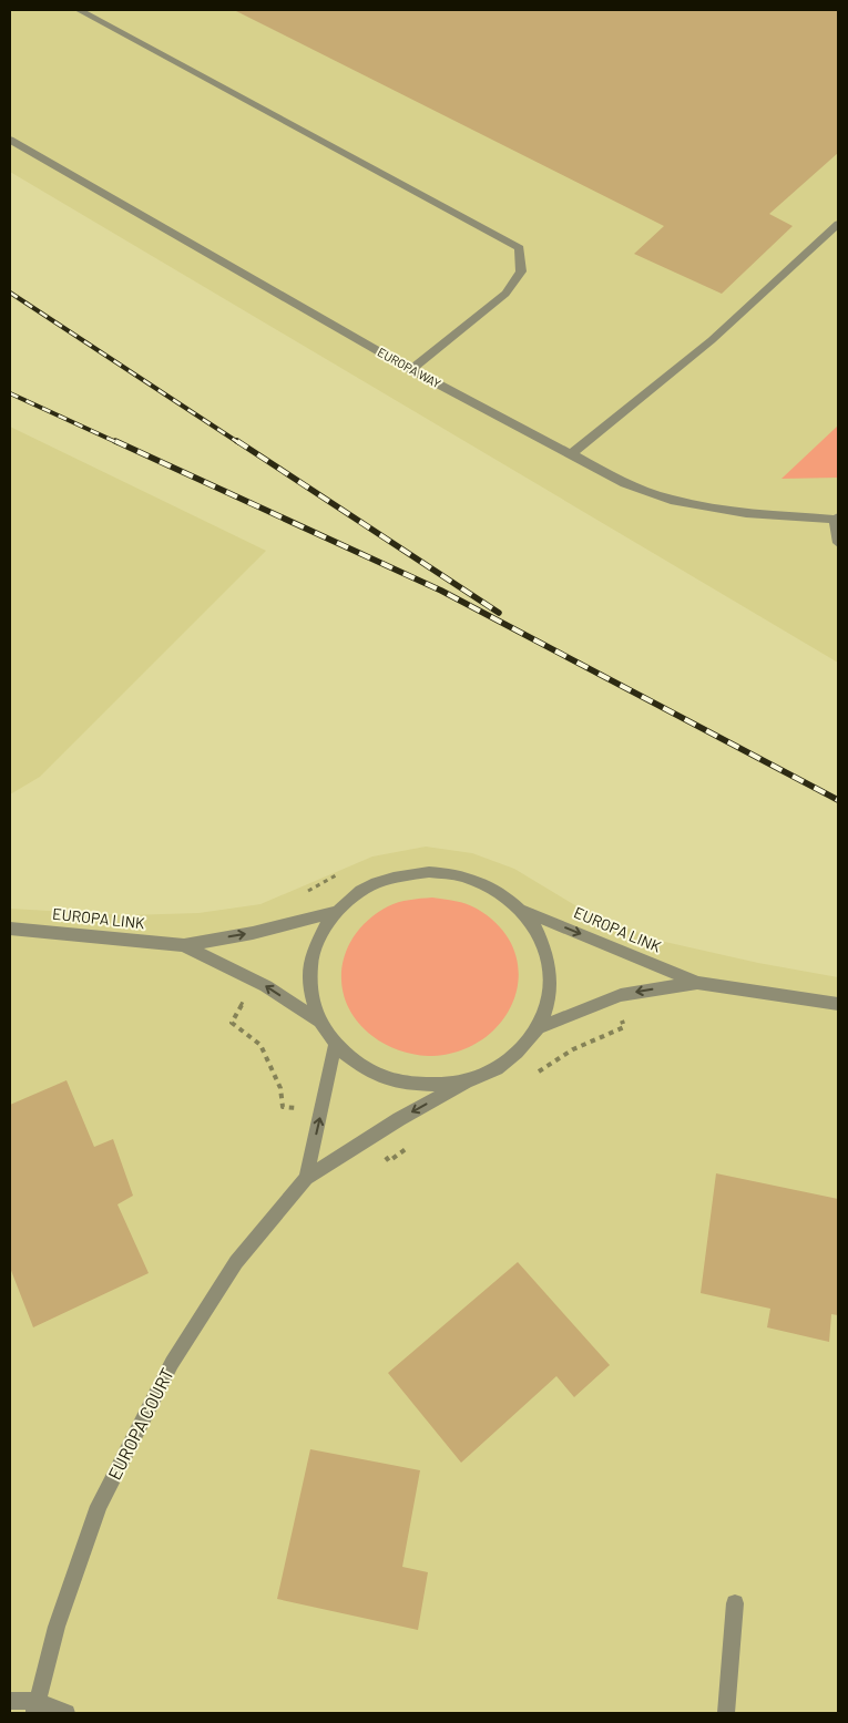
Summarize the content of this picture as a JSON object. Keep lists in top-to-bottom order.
{
  "streets": {
    "street": ["EUROPA WAY", "EUROPA LINK", "EUROPA COURT"]
  }
}
